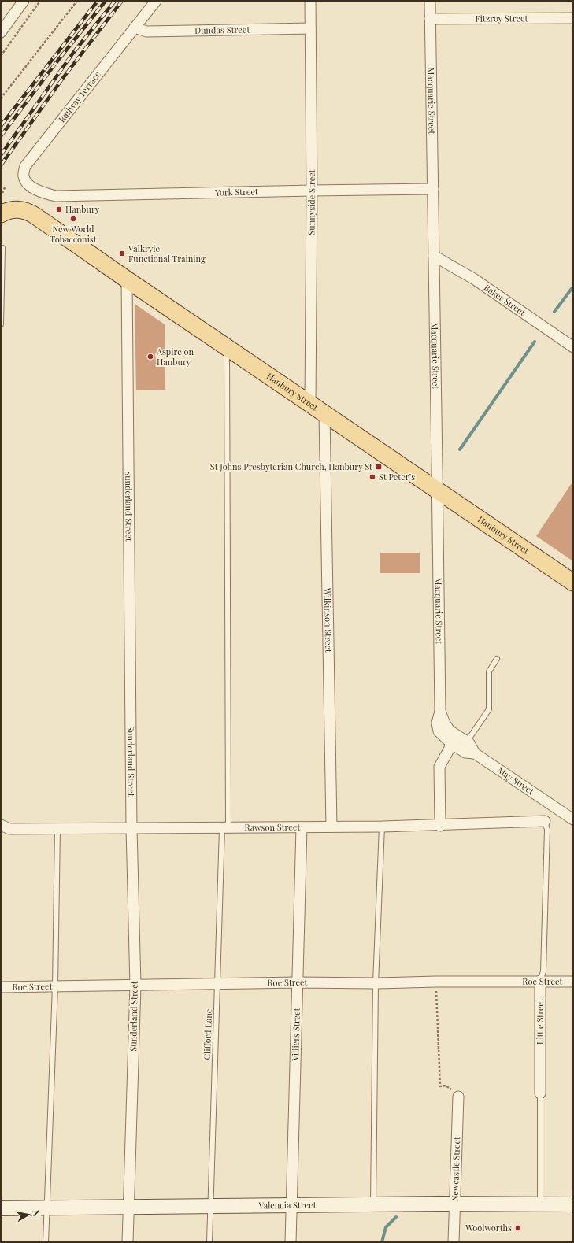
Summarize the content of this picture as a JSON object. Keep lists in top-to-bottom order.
{
  "streets": {
    "main road": ["Hanbury Street"],
    "street": [
      "Fitzroy Street",
      "Dundas Street",
      "Railway Terrace",
      "Macquarie Street",
      "York Street",
      "Sunnyside Street",
      "Baker Street",
      "Sunderland Street",
      "Wilkinson Street",
      "May Street",
      "Rawson Street",
      "Roe Street",
      "Little Street",
      "Villiers Street",
      "Newcastle Street",
      "Valencia Street"
    ],
    "lane": ["Clifford Lane"]
  },
  "crossings": [
    ["Fitzroy Street", "Macquarie Street"],
    ["Dundas Street", "Railway Terrace"],
    ["Dundas Street", "Sunnyside Street"],
    ["Railway Terrace", "York Street"],
    ["Macquarie Street", "York Street"],
    ["Macquarie Street", "Baker Street"],
    ["Macquarie Street", "Hanbury Street"],
    ["Macquarie Street", "May Street"],
    ["York Street", "Sunnyside Street"],
    ["Sunnyside Street", "Hanbury Street"],
    ["Hanbury Street", "Sunderland Street"],
    ["Hanbury Street", "Wilkinson Street"],
    ["Hanbury Street", "Clifford Lane"],
    ["Sunderland Street", "Rawson Street"],
    ["Sunderland Street", "Roe Street"],
    ["Sunderland Street", "Valencia Street"],
    ["Wilkinson Street", "Rawson Street"],
    ["Rawson Street", "Little Street"],
    ["Rawson Street", "Clifford Lane"],
    ["Rawson Street", "Villiers Street"],
    ["Roe Street", "Little Street"],
    ["Roe Street", "Clifford Lane"],
    ["Roe Street", "Villiers Street"],
    ["Little Street", "Valencia Street"],
    ["Clifford Lane", "Valencia Street"],
    ["Villiers Street", "Valencia Street"],
    ["Newcastle Street", "Valencia Street"]
  ],
  "places": {
    "other": [
      "Hanbury",
      "New World Tobacconist",
      "Valkryie Functional Training",
      "Aspire on Hanbury",
      "St Peter’s",
      "Woolworths"
    ],
    "transit": ["St Johns Presbyterian Church, Hanbury St"]
  },
  "north": "right"
}
